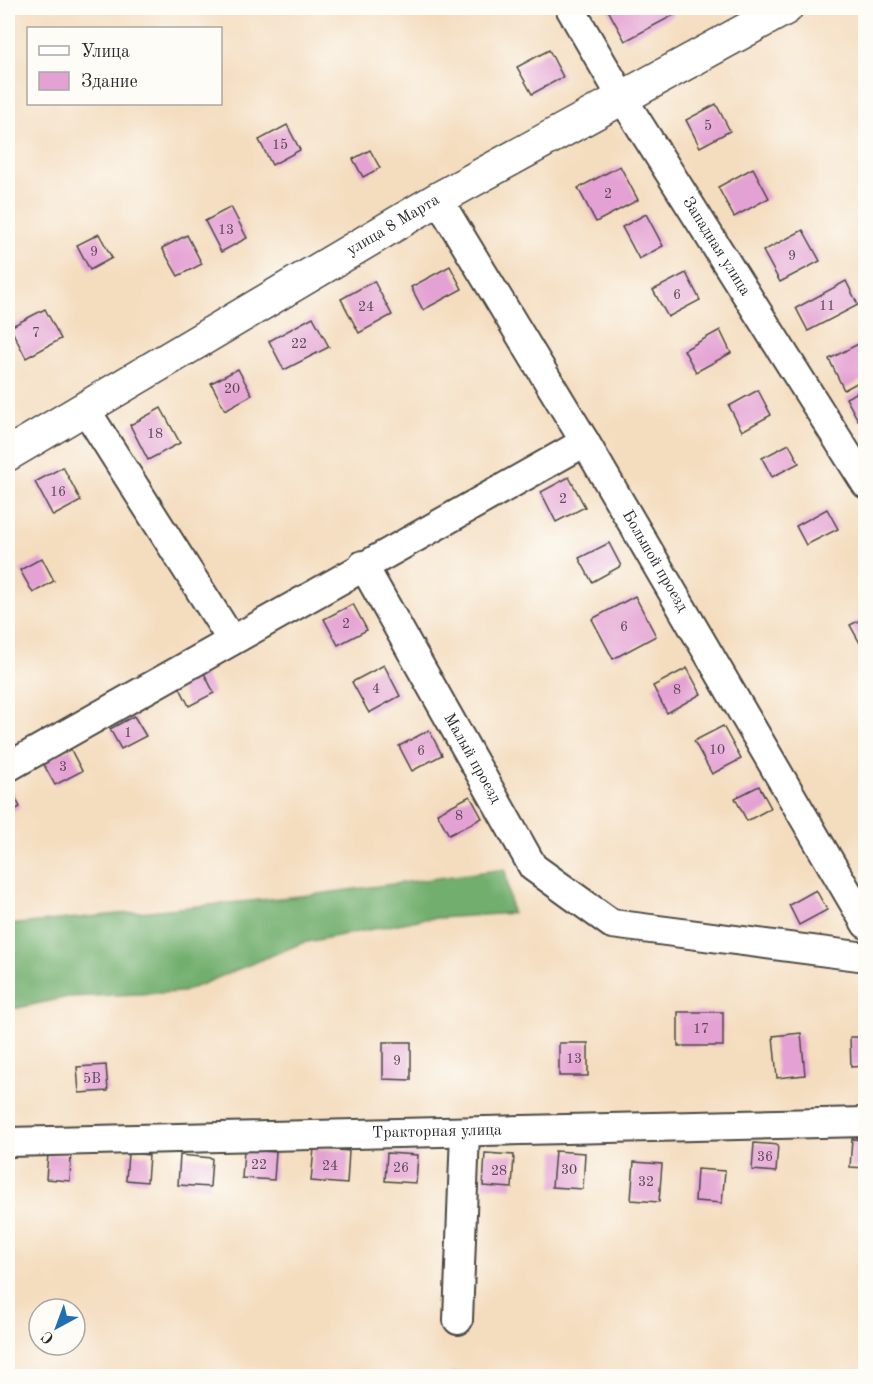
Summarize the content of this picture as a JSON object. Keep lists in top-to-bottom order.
{
  "streets": {
    "main road": ["улица 8 Марта"],
    "street": [
      "Западная улица",
      "Большой проезд",
      "Малый проезд",
      "Тракторная улица"
    ]
  },
  "crossings": [
    ["улица 8 Марта", "Западная улица"],
    ["улица 8 Марта", "Большой проезд"]
  ],
  "house_numbers": [
    "5",
    "15",
    "2",
    "13",
    "9",
    "9",
    "6",
    "11",
    "24",
    "7",
    "22",
    "20",
    "18",
    "16",
    "2",
    "2",
    "6",
    "4",
    "8",
    "1",
    "10",
    "6",
    "3",
    "8",
    "17",
    "13",
    "9",
    "5В",
    "36",
    "22",
    "24",
    "26",
    "30",
    "28",
    "32"
  ],
  "legend": ["Улица", "Здание"],
  "north": "bottom left"
}
